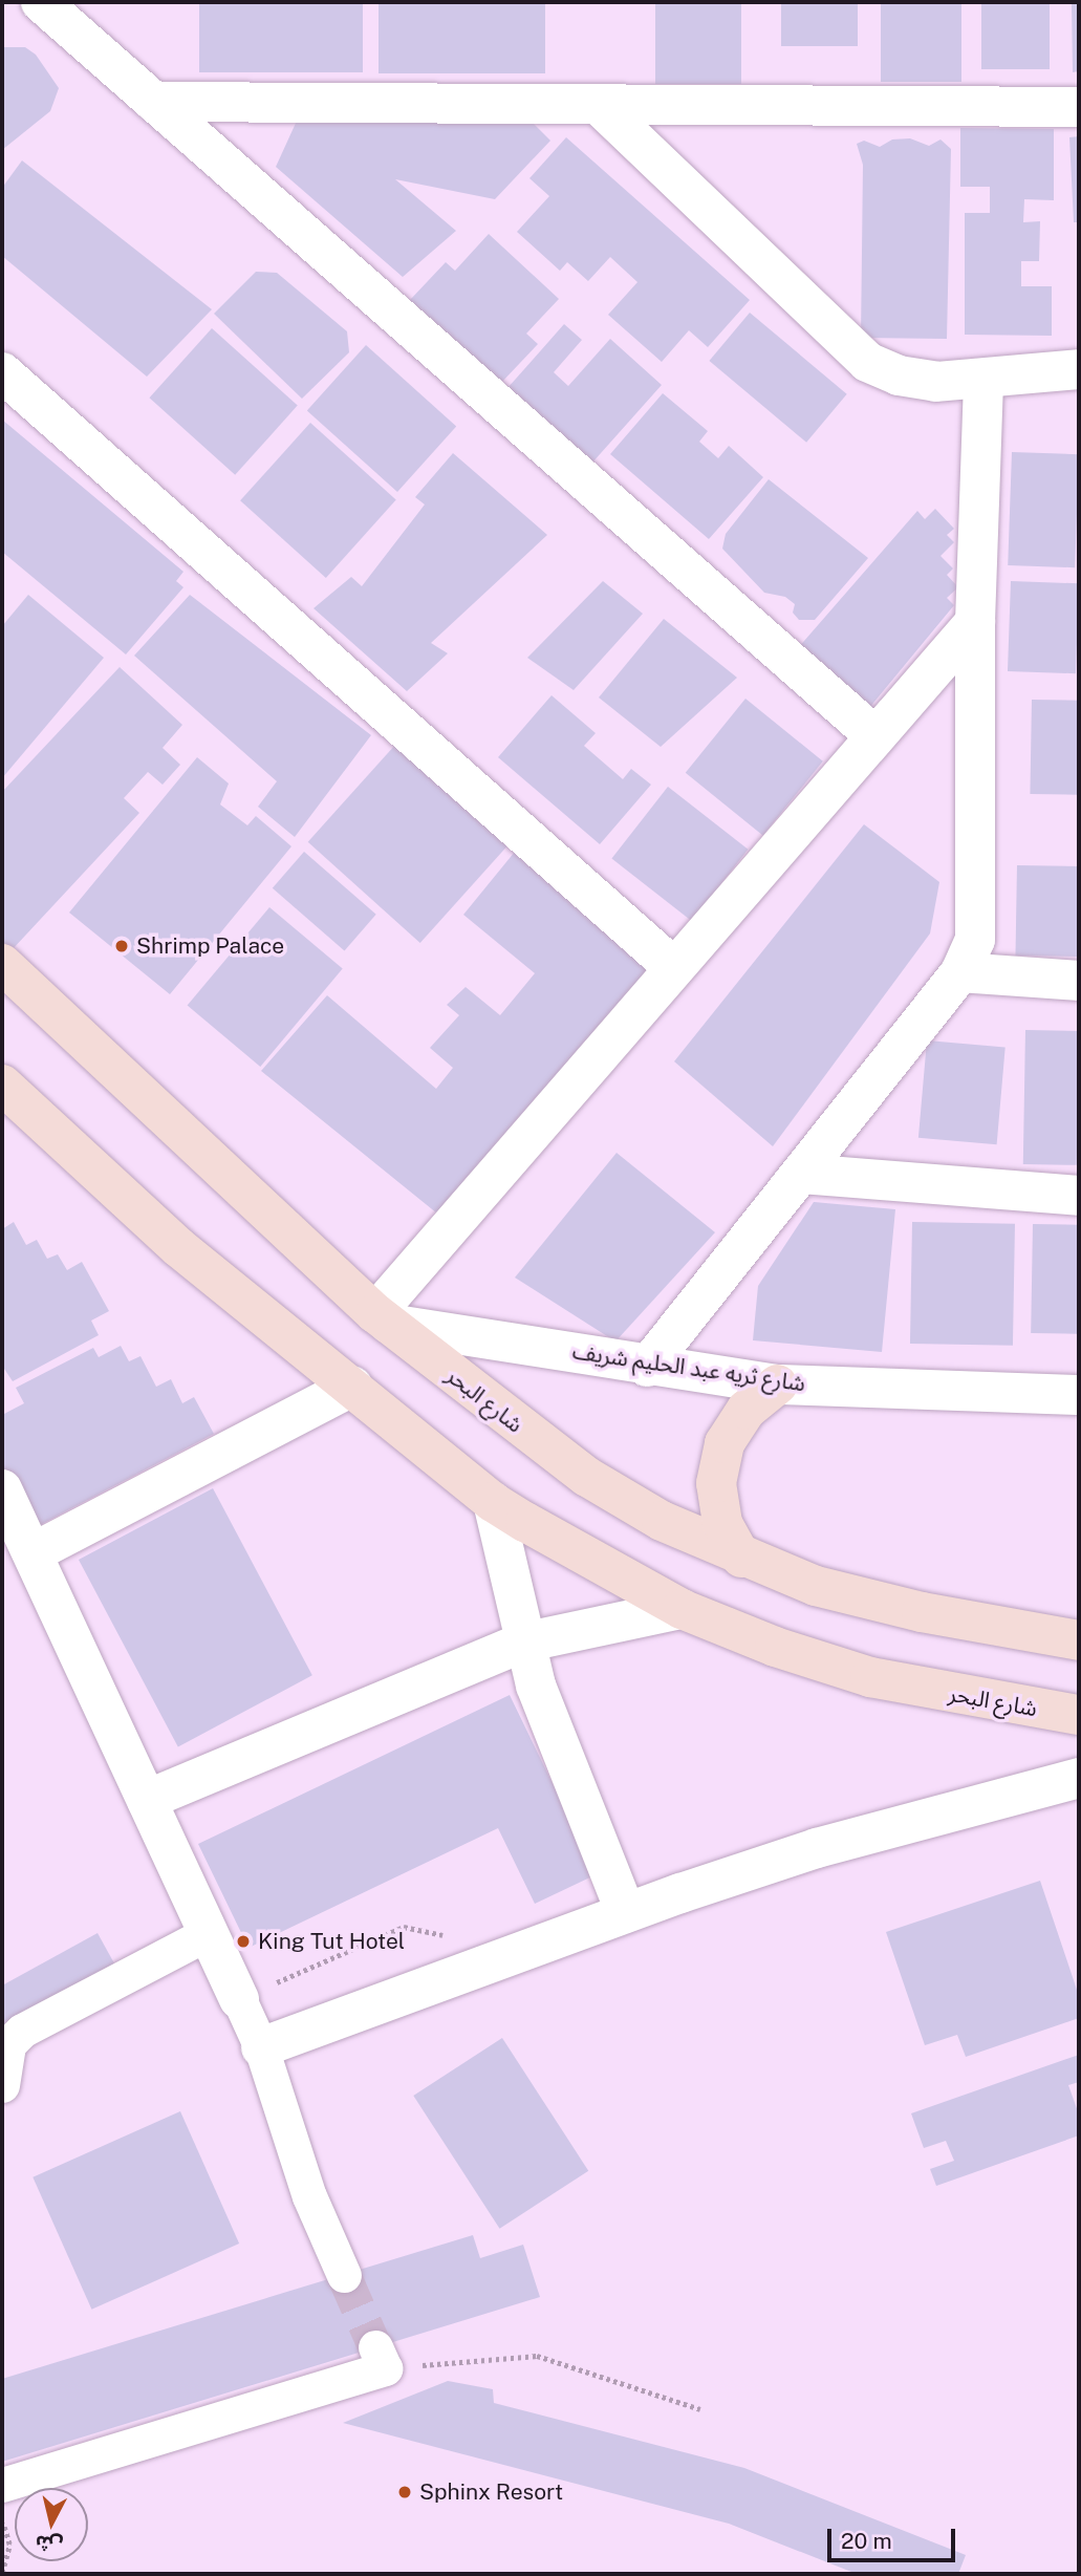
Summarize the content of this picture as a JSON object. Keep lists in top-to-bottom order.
{
  "streets": {
    "main road": ["شارع البحر"],
    "street": ["شارع ثريه عبد الحليم شريف"]
  },
  "crossings": [
    ["شارع ثريه عبد الحليم شريف", "شارع البحر"]
  ],
  "places": ["Shrimp Palace", "King Tut Hotel", "Sphinx Resort"],
  "scale_bar": "20 m",
  "north": "bottom"
}
